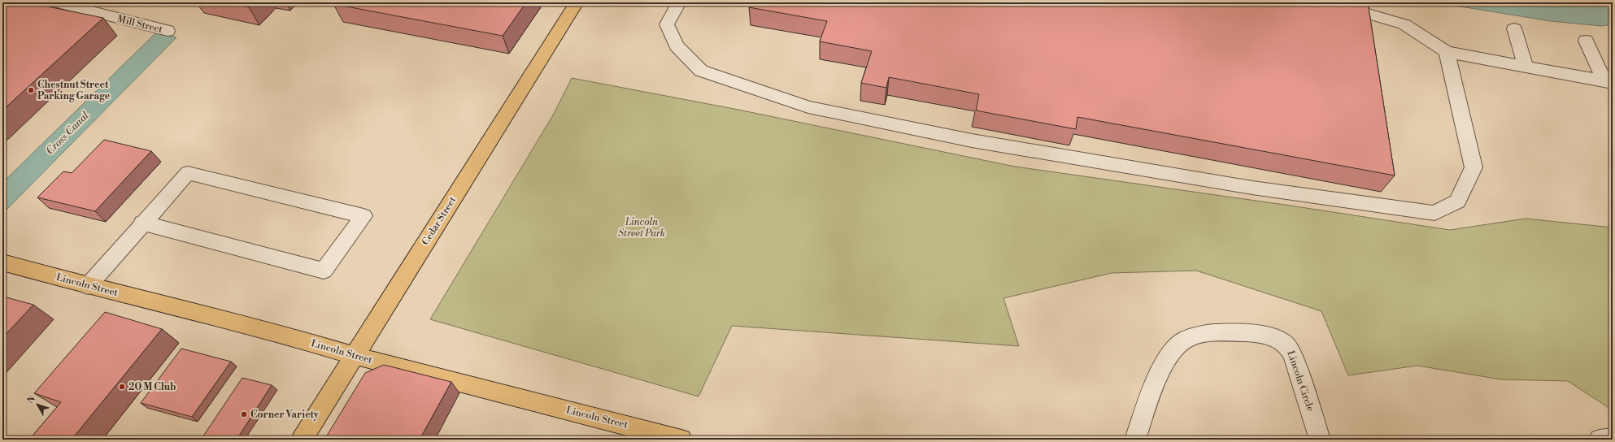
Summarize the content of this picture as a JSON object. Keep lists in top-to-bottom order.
{
  "streets": {
    "main road": ["Cedar Street", "Lincoln Street"],
    "street": ["Mill Street", "Lincoln Circle"]
  },
  "crossings": [
    ["Cedar Street", "Lincoln Street"]
  ],
  "water": ["Cross Canal"],
  "parks": ["Lincoln Street Park"],
  "places": ["Chestnut Street Parking Garage", "20 M Club", "Corner Variety"],
  "north": "top left"
}
